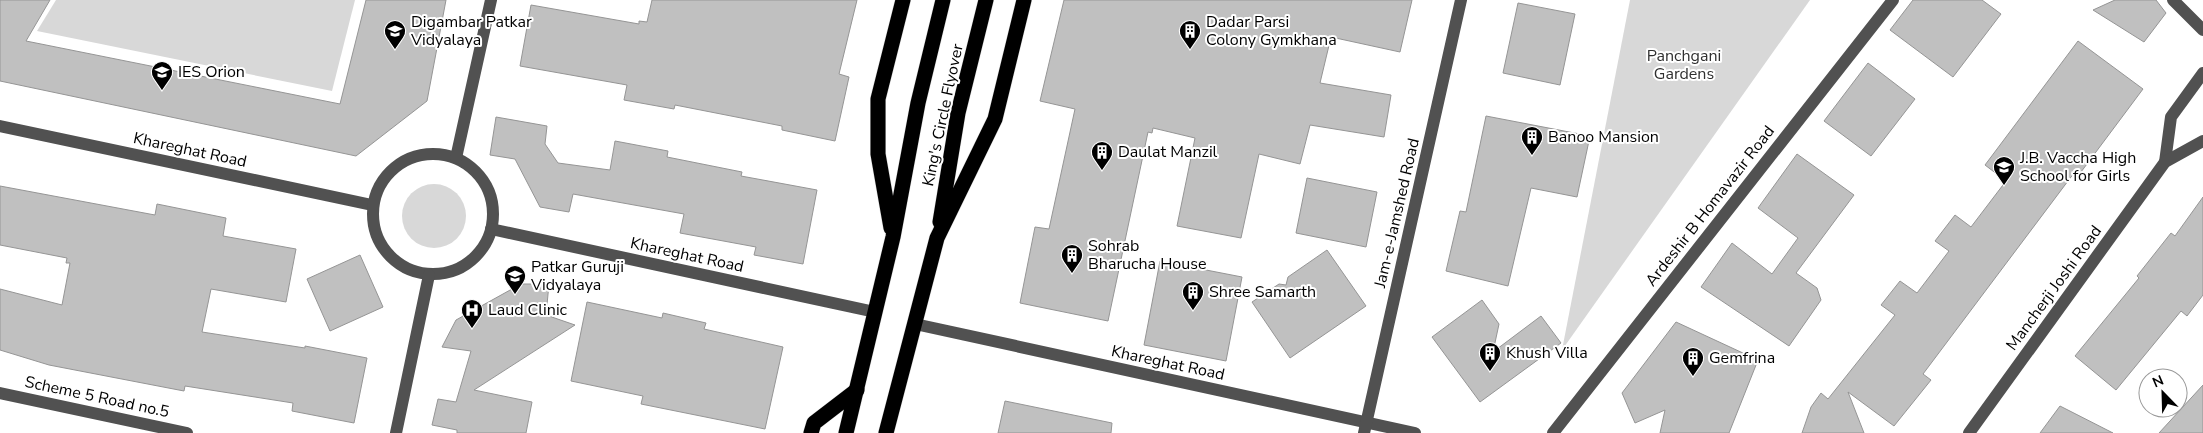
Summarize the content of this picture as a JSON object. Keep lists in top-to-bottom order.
{
  "streets": {
    "highway": ["King's Circle Flyover"],
    "street": [
      "Khareghat Road",
      "Ardeshir B Homavazir Road",
      "Jam-e-Jamshed Road",
      "Mancherji Joshi Road",
      "Scheme 5 Road no.5"
    ]
  },
  "crossings": [
    ["King's Circle Flyover", "Khareghat Road"],
    ["Khareghat Road", "Jam-e-Jamshed Road"]
  ],
  "parks": ["Panchgani Gardens"],
  "places": {
    "school or university": [
      "Digambar Patkar Vidyalaya",
      "IES Orion",
      "J.B. Vaccha High School for Girls",
      "Patkar Guruji Vidyalaya"
    ],
    "building": [
      "Dadar Parsi Colony Gymkhana",
      "Banoo Mansion",
      "Daulat Manzil",
      "Sohrab Bharucha House",
      "Shree Samarth",
      "Khush Villa",
      "Gemfrina"
    ],
    "hospital": ["Laud Clinic"]
  },
  "north": "top left"
}
